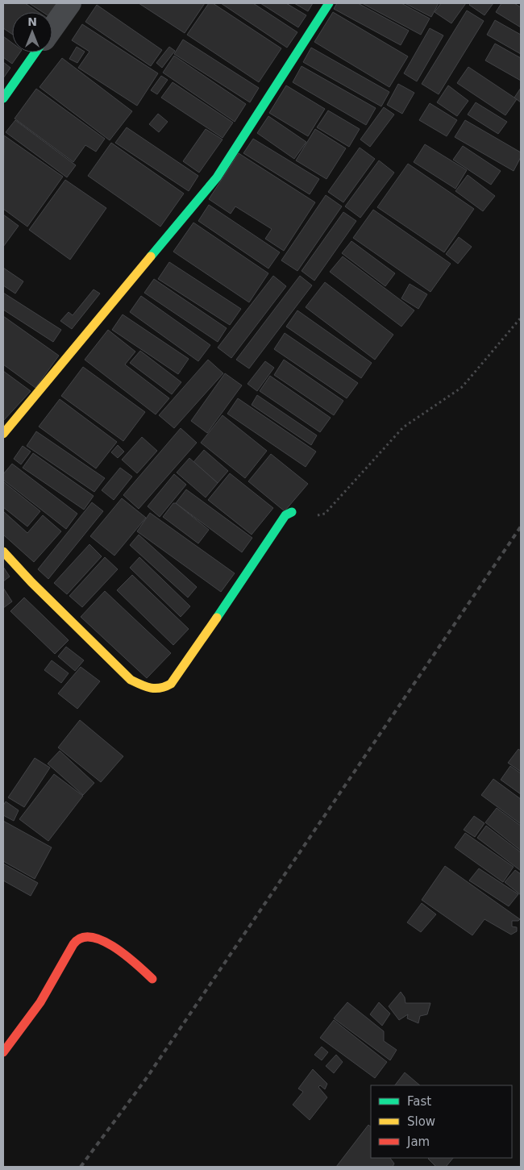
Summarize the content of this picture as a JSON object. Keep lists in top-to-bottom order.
{
  "legend": ["Fast", "Slow", "Jam"],
  "north": "top"
}
